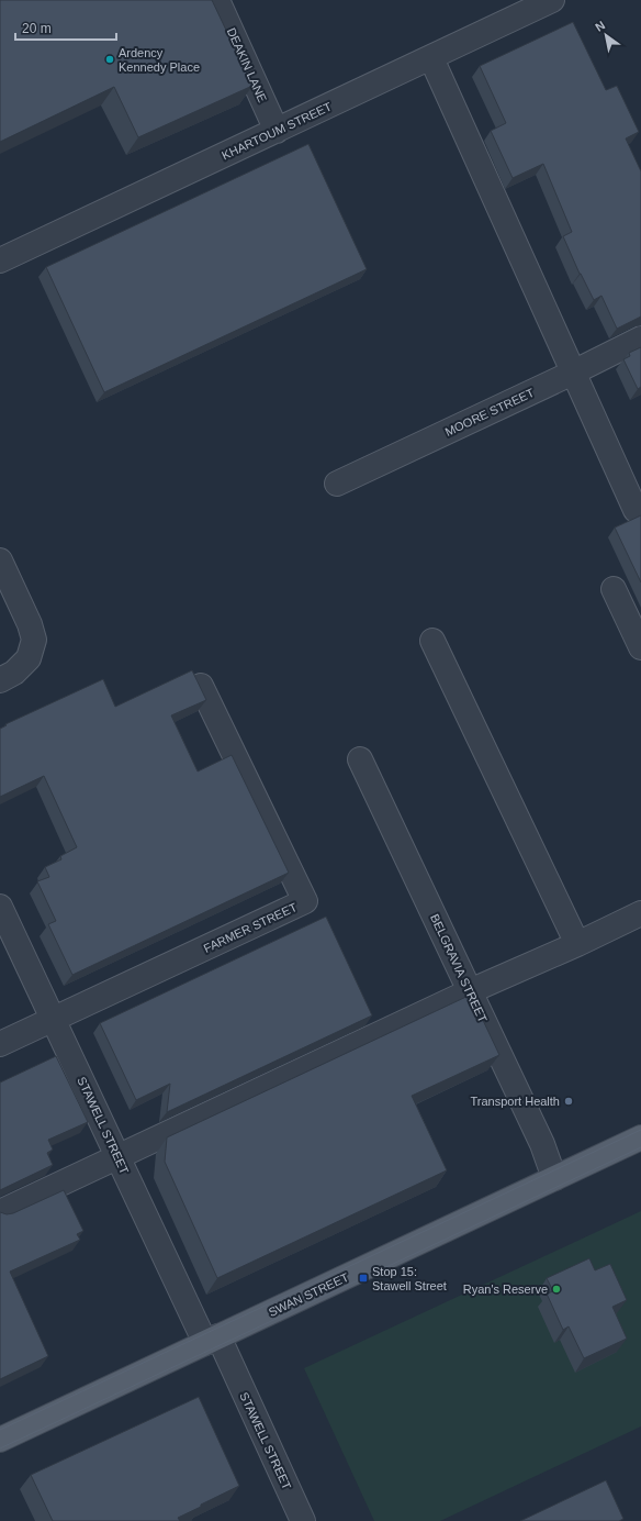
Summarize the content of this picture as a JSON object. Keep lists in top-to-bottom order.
{
  "streets": {
    "main road": ["SWAN STREET"],
    "street": [
      "DEAKIN LANE",
      "KHARTOUM STREET",
      "MOORE STREET",
      "FARMER STREET",
      "BELGRAVIA STREET",
      "STAWELL STREET"
    ]
  },
  "crossings": [
    ["DEAKIN LANE", "KHARTOUM STREET"],
    ["FARMER STREET", "STAWELL STREET"],
    ["BELGRAVIA STREET", "SWAN STREET"],
    ["STAWELL STREET", "SWAN STREET"]
  ],
  "places": {
    "other": ["Ardency Kennedy Place", "Transport Health", "Ryan's Reserve"],
    "transit": ["Stop 15: Stawell Street"]
  },
  "scale_bar": "20 m",
  "north": "top left"
}
